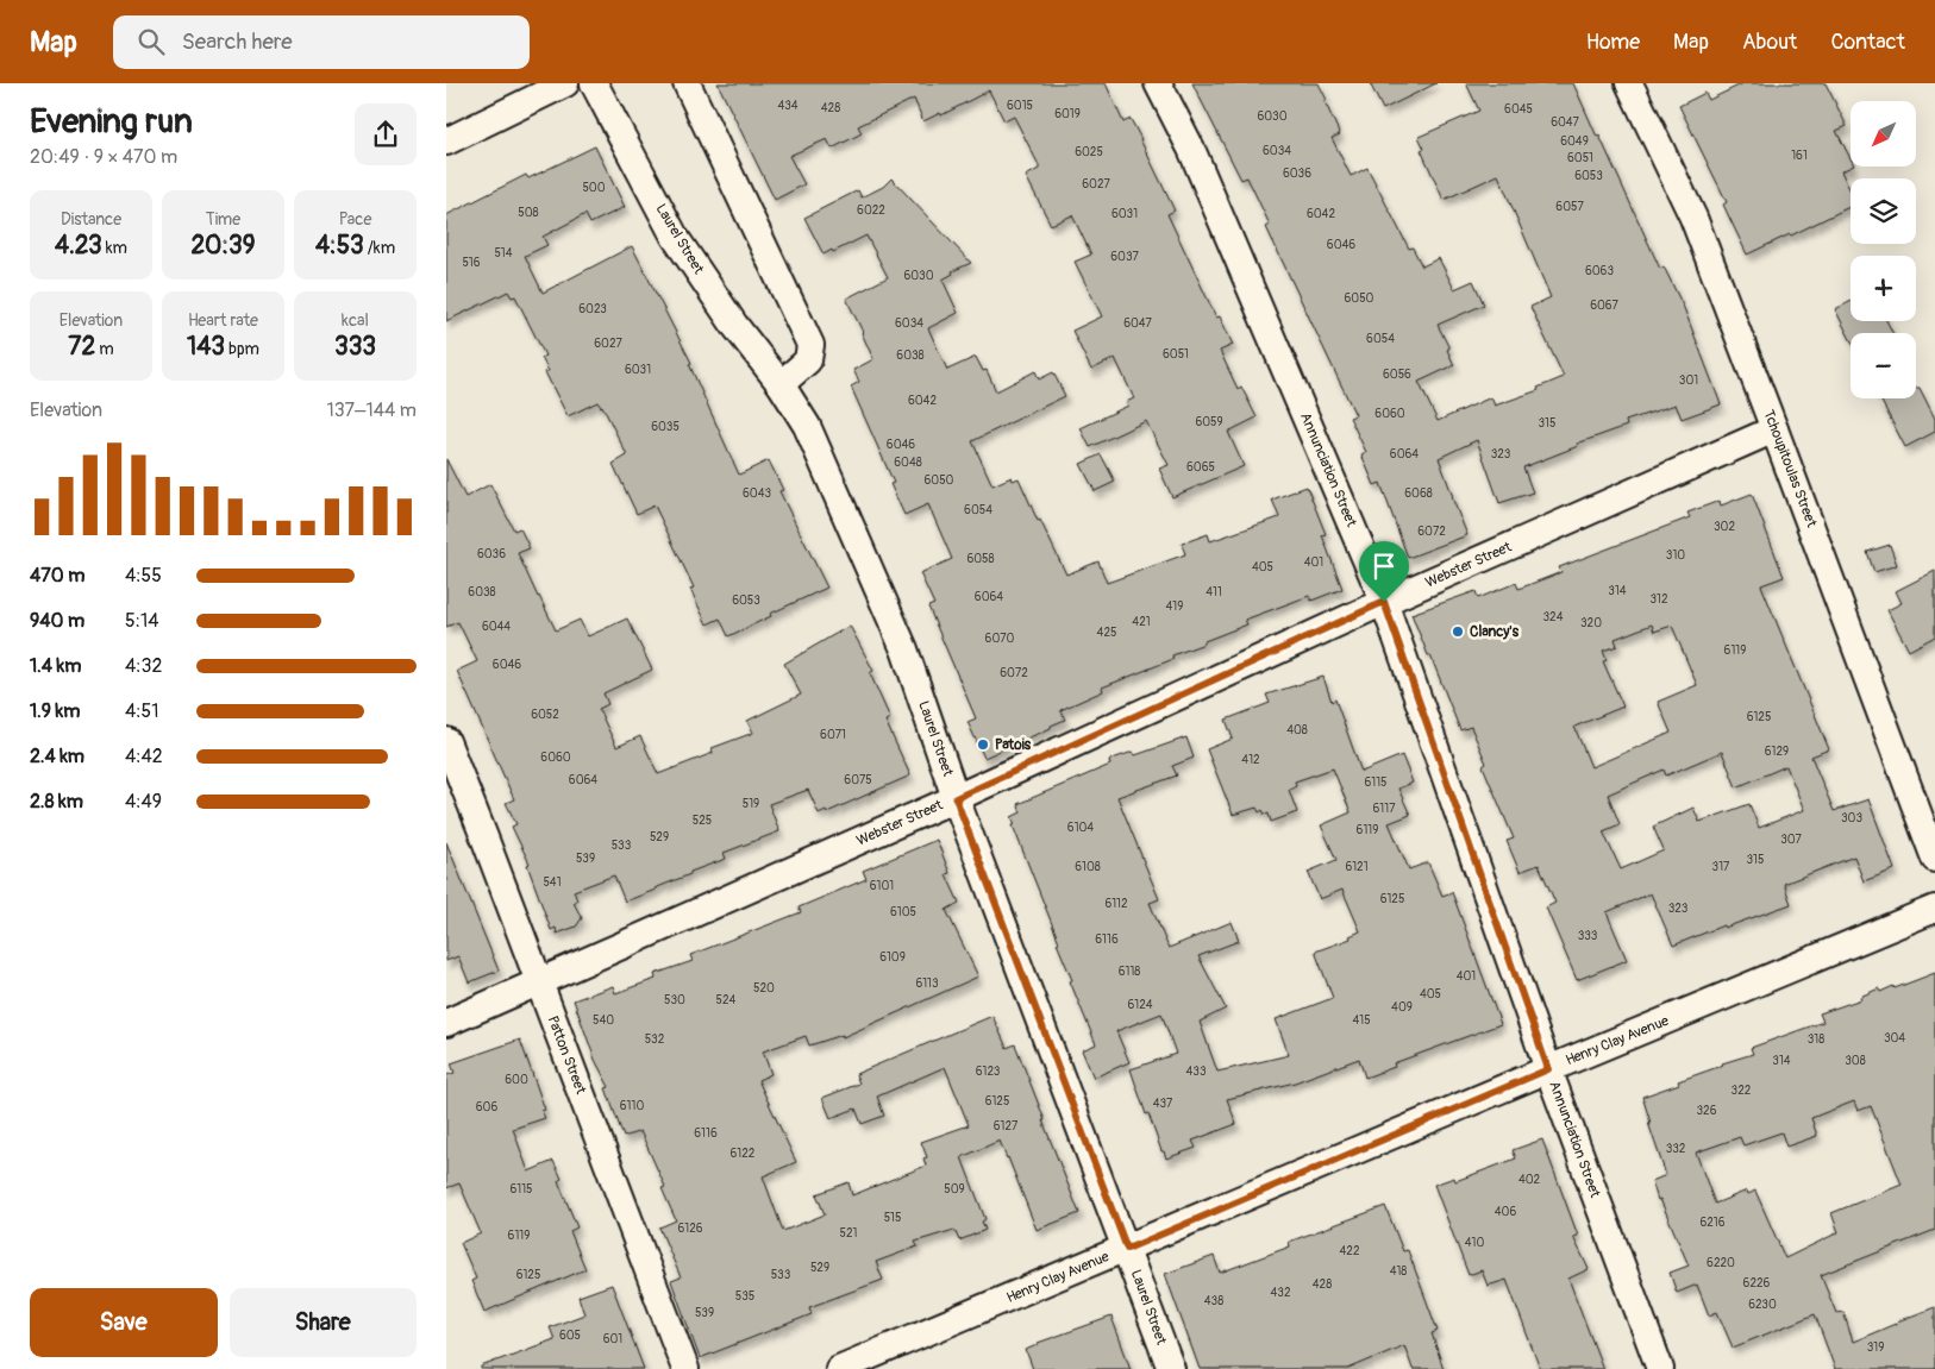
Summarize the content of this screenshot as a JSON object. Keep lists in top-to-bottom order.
{
  "streets": {
    "street": [
      "Laurel Street",
      "Tchoupitoulas Street",
      "Annunciation Street",
      "Webster Street",
      "Henry Clay Avenue",
      "Patton Street"
    ]
  },
  "crossings": [
    ["Laurel Street", "Webster Street"],
    ["Laurel Street", "Henry Clay Avenue"],
    ["Tchoupitoulas Street", "Webster Street"],
    ["Annunciation Street", "Webster Street"],
    ["Annunciation Street", "Henry Clay Avenue"],
    ["Webster Street", "Patton Street"]
  ],
  "places": ["Clancy's", "Patois"],
  "house_numbers": [
    "434",
    "6015",
    "428",
    "6045",
    "6019",
    "6030",
    "6047",
    "6049",
    "6034",
    "6025",
    "161",
    "6051",
    "6036",
    "6053",
    "6027",
    "500",
    "6057",
    "6022",
    "508",
    "6031",
    "6042",
    "6046",
    "514",
    "6037",
    "516",
    "6063",
    "6030",
    "6050",
    "6067",
    "6023",
    "6034",
    "6047",
    "6054",
    "6027",
    "6051",
    "6038",
    "6031",
    "6056",
    "301",
    "6042",
    "6060",
    "6059",
    "315",
    "6035",
    "6046",
    "6064",
    "323",
    "6048",
    "6065",
    "6050",
    "6043",
    "6068",
    "6054",
    "302",
    "6072",
    "6036",
    "310",
    "6058",
    "401",
    "405",
    "314",
    "6038",
    "411",
    "6064",
    "312",
    "6053",
    "419",
    "324",
    "421",
    "320",
    "6044",
    "425",
    "6070",
    "6119",
    "6046",
    "6072",
    "6052",
    "6125",
    "408",
    "6071",
    "6129",
    "6060",
    "412",
    "6064",
    "6075",
    "6115",
    "519",
    "6117",
    "303",
    "525",
    "6104",
    "6119",
    "529",
    "307",
    "533",
    "539",
    "315",
    "6108",
    "6121",
    "317",
    "541",
    "6101",
    "6125",
    "6112",
    "323",
    "6105",
    "333",
    "6116",
    "6109",
    "6118",
    "401",
    "6113",
    "520",
    "405",
    "530",
    "524",
    "6124",
    "409",
    "540",
    "415",
    "304",
    "532",
    "318",
    "314",
    "308",
    "6123",
    "433",
    "600",
    "322",
    "6125",
    "437",
    "6110",
    "606",
    "326",
    "6127",
    "6116",
    "332",
    "6122",
    "402",
    "6115",
    "509",
    "406",
    "515",
    "6216",
    "6126",
    "521",
    "6119",
    "410",
    "422",
    "6220",
    "529",
    "418",
    "6125",
    "533",
    "6226",
    "428",
    "432",
    "535",
    "438",
    "6230",
    "539",
    "605",
    "601",
    "319"
  ],
  "north": "bottom left",
  "page": {
    "header": "Map",
    "search": "Search here",
    "nav": [
      "Home",
      "Map",
      "About",
      "Contact"
    ],
    "heading": ["Evening run", "20:49 · 9 × 470 m"],
    "map_buttons": ["+", "−"],
    "stats": [
      ["Distance", "4.23 km"],
      ["Time", "20:39"],
      ["Pace", "4:53 /km"],
      ["Elevation", "72 m"],
      ["Heart rate", "143 bpm"],
      ["kcal", "333"]
    ],
    "chart": ["Elevation", "137–144 m"],
    "list": [
      {
        "name": "470 m",
        "note": "4:55"
      },
      {
        "name": "940 m",
        "note": "5:14"
      },
      {
        "name": "1.4 km",
        "note": "4:32"
      },
      {
        "name": "1.9 km",
        "note": "4:51"
      },
      {
        "name": "2.4 km",
        "note": "4:42"
      },
      {
        "name": "2.8 km",
        "note": "4:49"
      }
    ],
    "buttons": ["Save", "Share"]
  }
}
